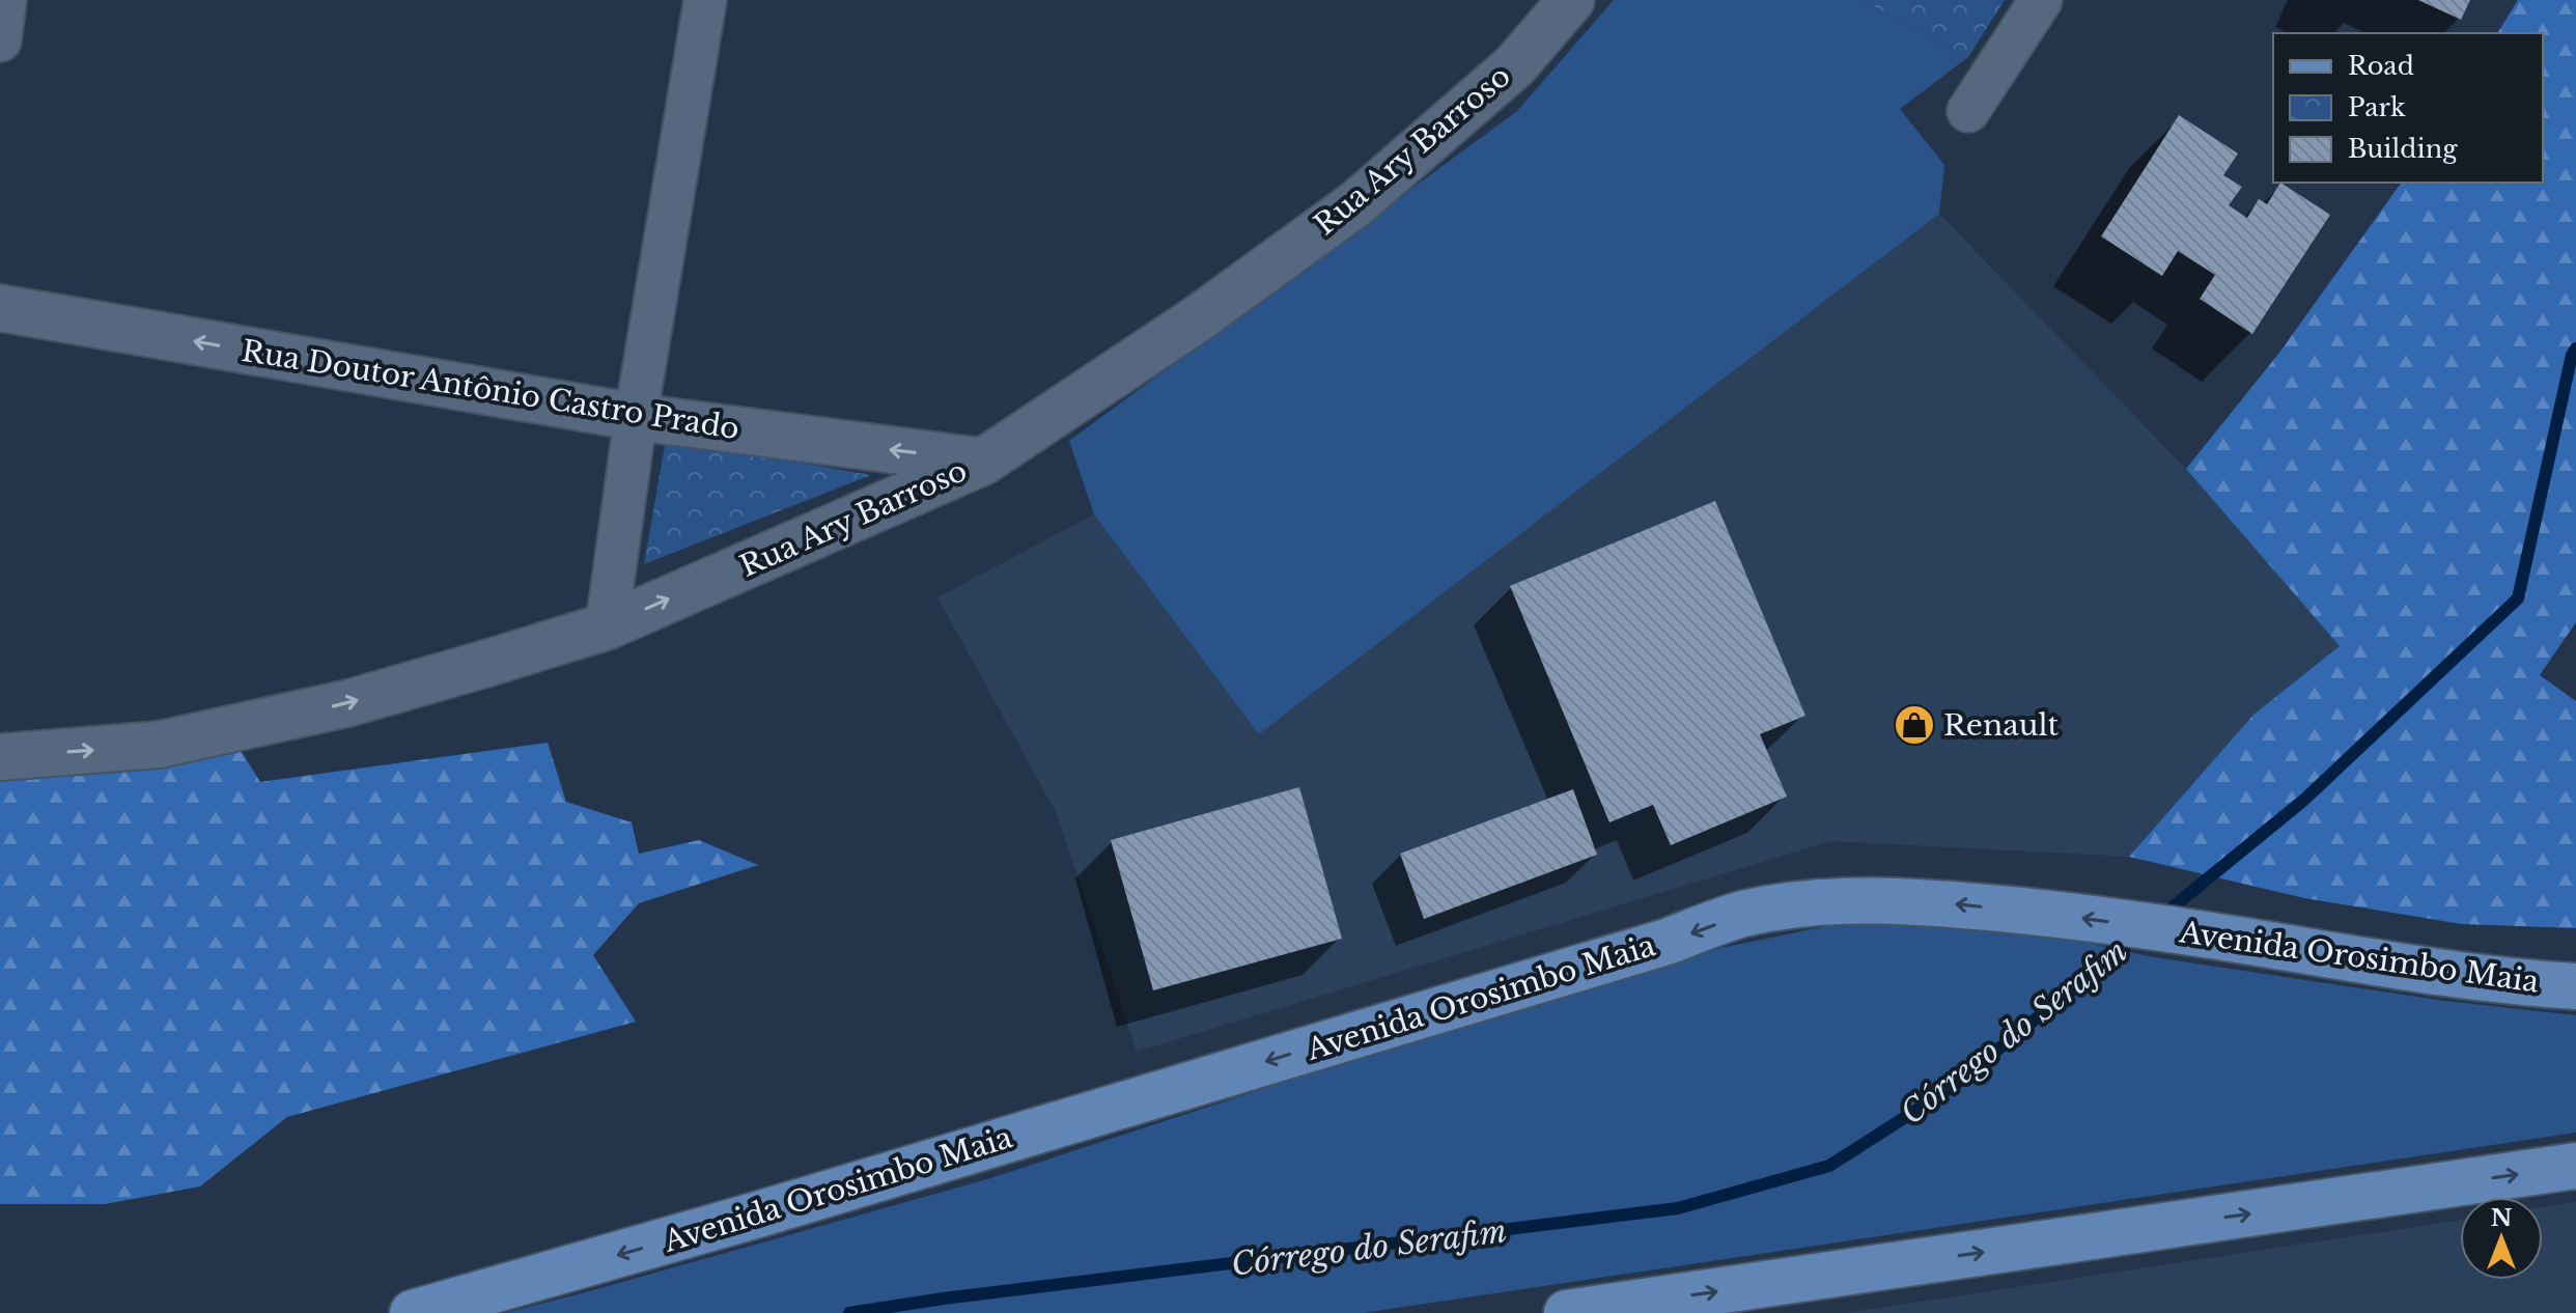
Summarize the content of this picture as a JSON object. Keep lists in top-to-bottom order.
{
  "streets": {
    "main road": ["Rua Ary Barroso", "Rua Doutor Antônio Castro Prado", "Avenida Orosimbo Maia"]
  },
  "crossings": [
    ["Rua Ary Barroso", "Rua Doutor Antônio Castro Prado"]
  ],
  "one_way": ["Rua Ary Barroso", "Rua Doutor Antônio Castro Prado"],
  "water": ["Córrego do Serafim"],
  "places": {
    "shop": ["Renault"]
  },
  "legend": ["Road", "Park", "Building"],
  "north": "top"
}
